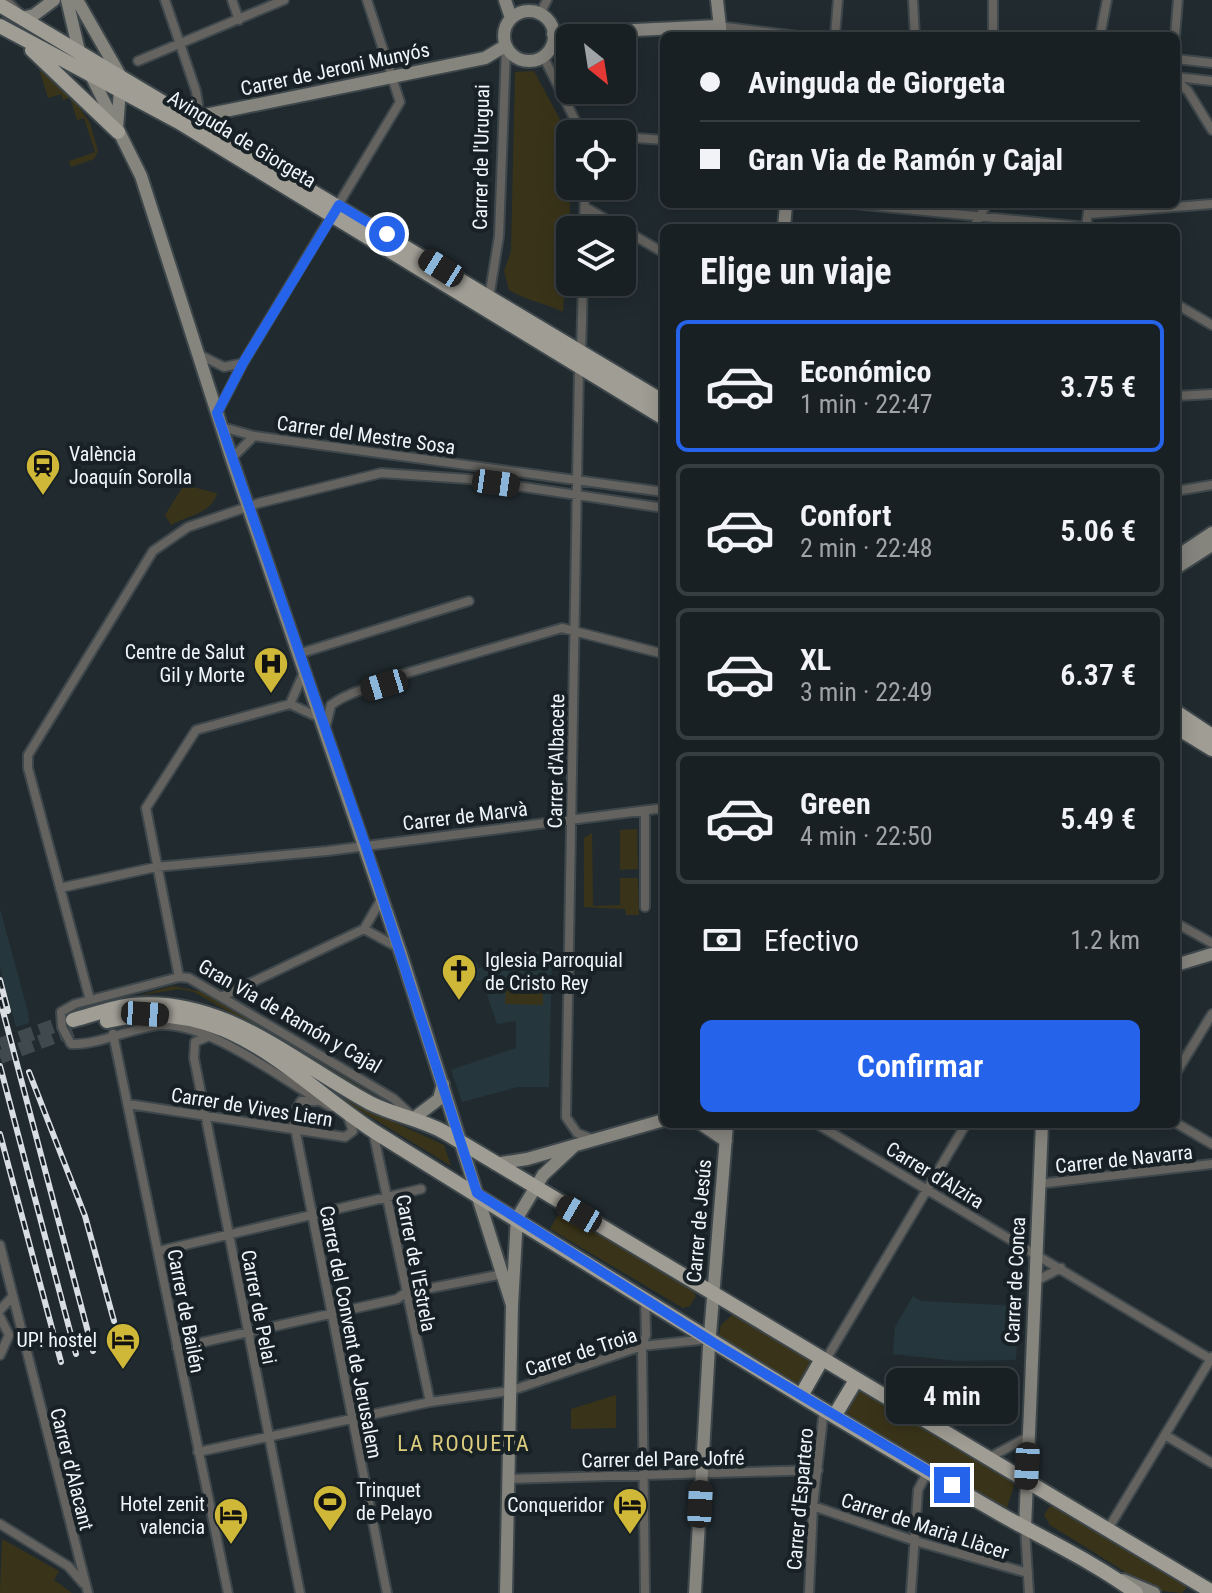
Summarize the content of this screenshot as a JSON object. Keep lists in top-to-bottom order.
{
  "streets": {
    "main road": [
      "Carrer de Jeroni Munyós",
      "Avinguda de Giorgeta",
      "Gran Via de Ramón y Cajal",
      "Carrer de Jesús",
      "Carrer de Conca"
    ],
    "street": [
      "Carrer de l'Uruguai",
      "Carrer del Mestre Sosa",
      "Carrer d'Albacete",
      "Carrer de Marvà",
      "Carrer de Vives Liern",
      "Carrer de Navarra",
      "Carrer d'Alzira",
      "Carrer de l'Estrela",
      "Carrer de Pelai",
      "Carrer de Bailén",
      "Carrer del Convent de Jerusalem",
      "Carrer de Troia",
      "Carrer del Pare Jofré",
      "Carrer d'Alacant",
      "Carrer d'Espartero",
      "Carrer de Maria Llàcer"
    ]
  },
  "crossings": [
    ["Carrer de Jeroni Munyós", "Avinguda de Giorgeta"],
    ["Carrer de Jeroni Munyós", "Carrer de l'Uruguai"],
    ["Avinguda de Giorgeta", "Carrer de l'Uruguai"],
    ["Avinguda de Giorgeta", "Carrer d'Albacete"],
    ["Carrer del Mestre Sosa", "Carrer d'Albacete"],
    ["Carrer del Mestre Sosa", "Carrer de Marvà"],
    ["Carrer d'Albacete", "Carrer de Marvà"],
    ["Gran Via de Ramón y Cajal", "Carrer de Vives Liern"],
    ["Gran Via de Ramón y Cajal", "Carrer de l'Estrela"],
    ["Gran Via de Ramón y Cajal", "Carrer de Pelai"],
    ["Gran Via de Ramón y Cajal", "Carrer de Bailén"],
    ["Carrer de Vives Liern", "Carrer de l'Estrela"],
    ["Carrer de Vives Liern", "Carrer de Pelai"],
    ["Carrer de Vives Liern", "Carrer de Bailén"],
    ["Carrer de Vives Liern", "Carrer del Convent de Jerusalem"],
    ["Carrer de Navarra", "Carrer de Conca"],
    ["Carrer d'Alzira", "Carrer de Conca"],
    ["Carrer de Jesús", "Carrer de Troia"],
    ["Carrer de Jesús", "Carrer del Pare Jofré"],
    ["Carrer de l'Estrela", "Carrer de Troia"],
    ["Carrer de Conca", "Carrer de Maria Llàcer"],
    ["Carrer de Pelai", "Carrer de Troia"],
    ["Carrer de Bailén", "Carrer de Troia"],
    ["Carrer del Convent de Jerusalem", "Carrer de Troia"],
    ["Carrer del Pare Jofré", "Carrer d'Espartero"],
    ["Carrer d'Espartero", "Carrer de Maria Llàcer"]
  ],
  "districts": ["LA ROQUETA"],
  "places": {
    "station": ["València Joaquín Sorolla"],
    "hospital": ["Centre de Salut Gil y Morte"],
    "church": ["Iglesia Parroquial de Cristo Rey"],
    "hotel": ["UP! hostel", "Conqueridor", "Hotel zenit valencia"],
    "sports": ["Trinquet de Pelayo"]
  },
  "north": "bottom right",
  "page": {
    "banner": ["Avinguda de Giorgeta", "Gran Via de Ramón y Cajal"],
    "heading": "Elige un viaje",
    "list": [
      {
        "name": "Económico",
        "note": "1 min · 22:47",
        "value": "3.75 €"
      },
      {
        "name": "Confort",
        "note": "2 min · 22:48",
        "value": "5.06 €"
      },
      {
        "name": "XL",
        "note": "3 min · 22:49",
        "value": "6.37 €"
      },
      {
        "name": "Green",
        "note": "4 min · 22:50",
        "value": "5.49 €"
      }
    ],
    "pay": ["Efectivo", "1.2 km"],
    "buttons": "Confirmar",
    "bubble": "4 min"
  }
}
